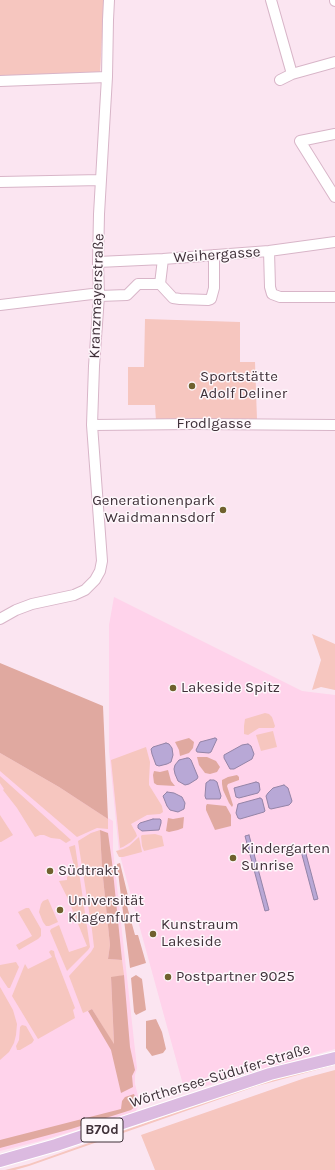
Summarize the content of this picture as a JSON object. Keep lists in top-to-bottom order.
{
  "streets": {
    "main road": ["Wörthersee-Südufer-Straße", "B70d"],
    "street": ["Weihergasse", "Kranzmayerstraße", "Frodlgasse"]
  },
  "crossings": [
    ["Weihergasse", "Kranzmayerstraße"],
    ["Kranzmayerstraße", "Frodlgasse"]
  ],
  "places": [
    "Sportstätte Adolf Deliner",
    "Generationenpark Waidmannsdorf",
    "Lakeside Spitz",
    "Kindergarten Sunrise",
    "Südtrakt",
    "Universität Klagenfurt",
    "Kunstraum Lakeside",
    "Postpartner 9025"
  ]
}
